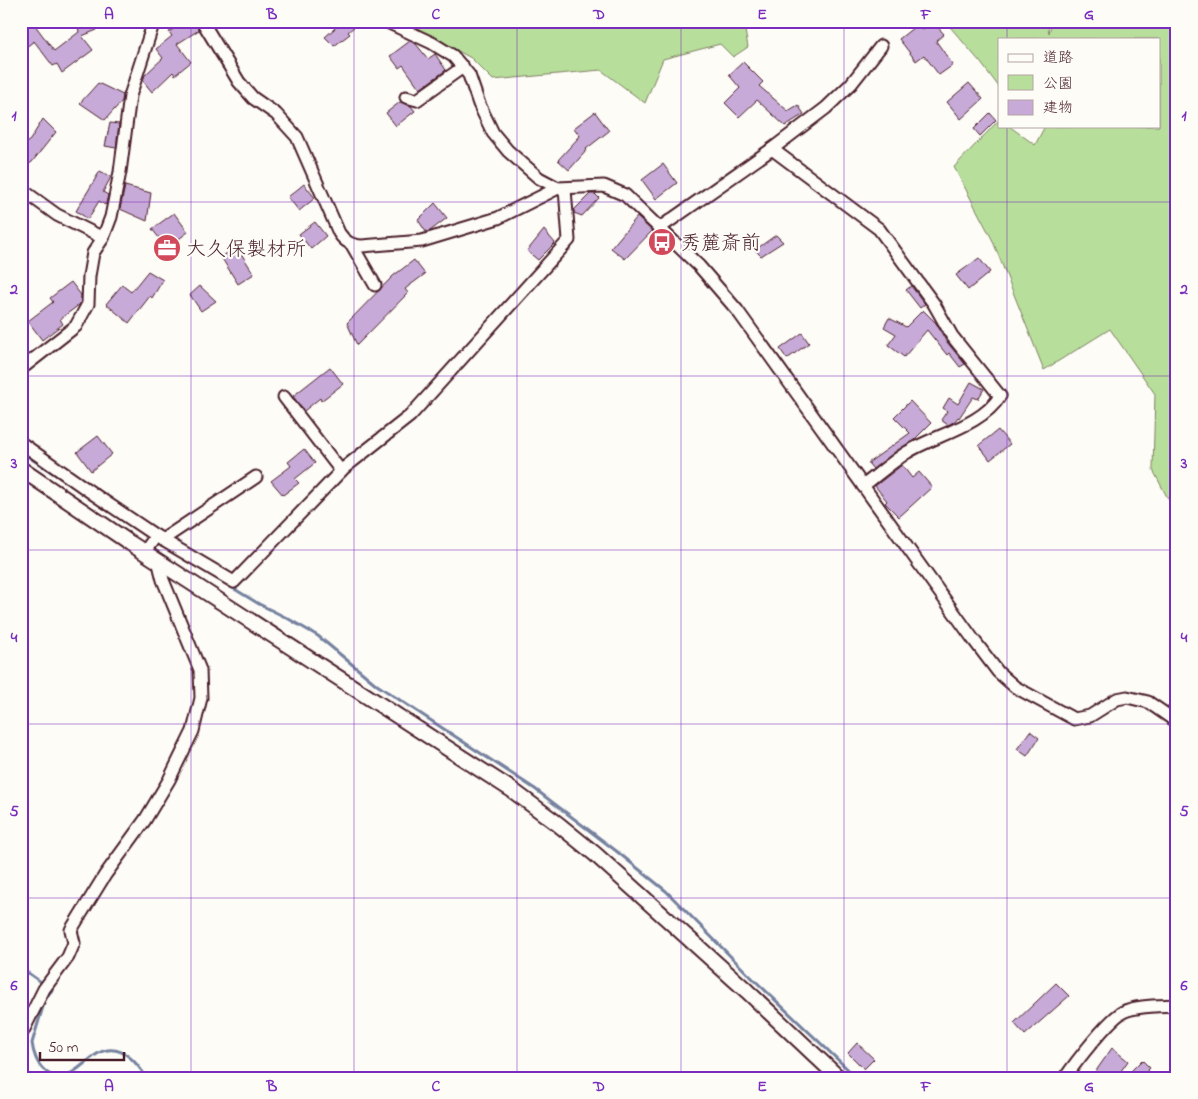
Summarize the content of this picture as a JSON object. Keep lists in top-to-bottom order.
{
  "places": {
    "bus stop": ["秀麓斎前"],
    "office": ["大久保製材所"]
  },
  "legend": ["道路", "公園", "建物"],
  "scale_bar": "50 m",
  "grid": {
    "columns": [
      "A",
      "B",
      "C",
      "D",
      "E",
      "F",
      "G"
    ],
    "rows": [
      "1",
      "2",
      "3",
      "4",
      "5",
      "6"
    ]
  }
}
